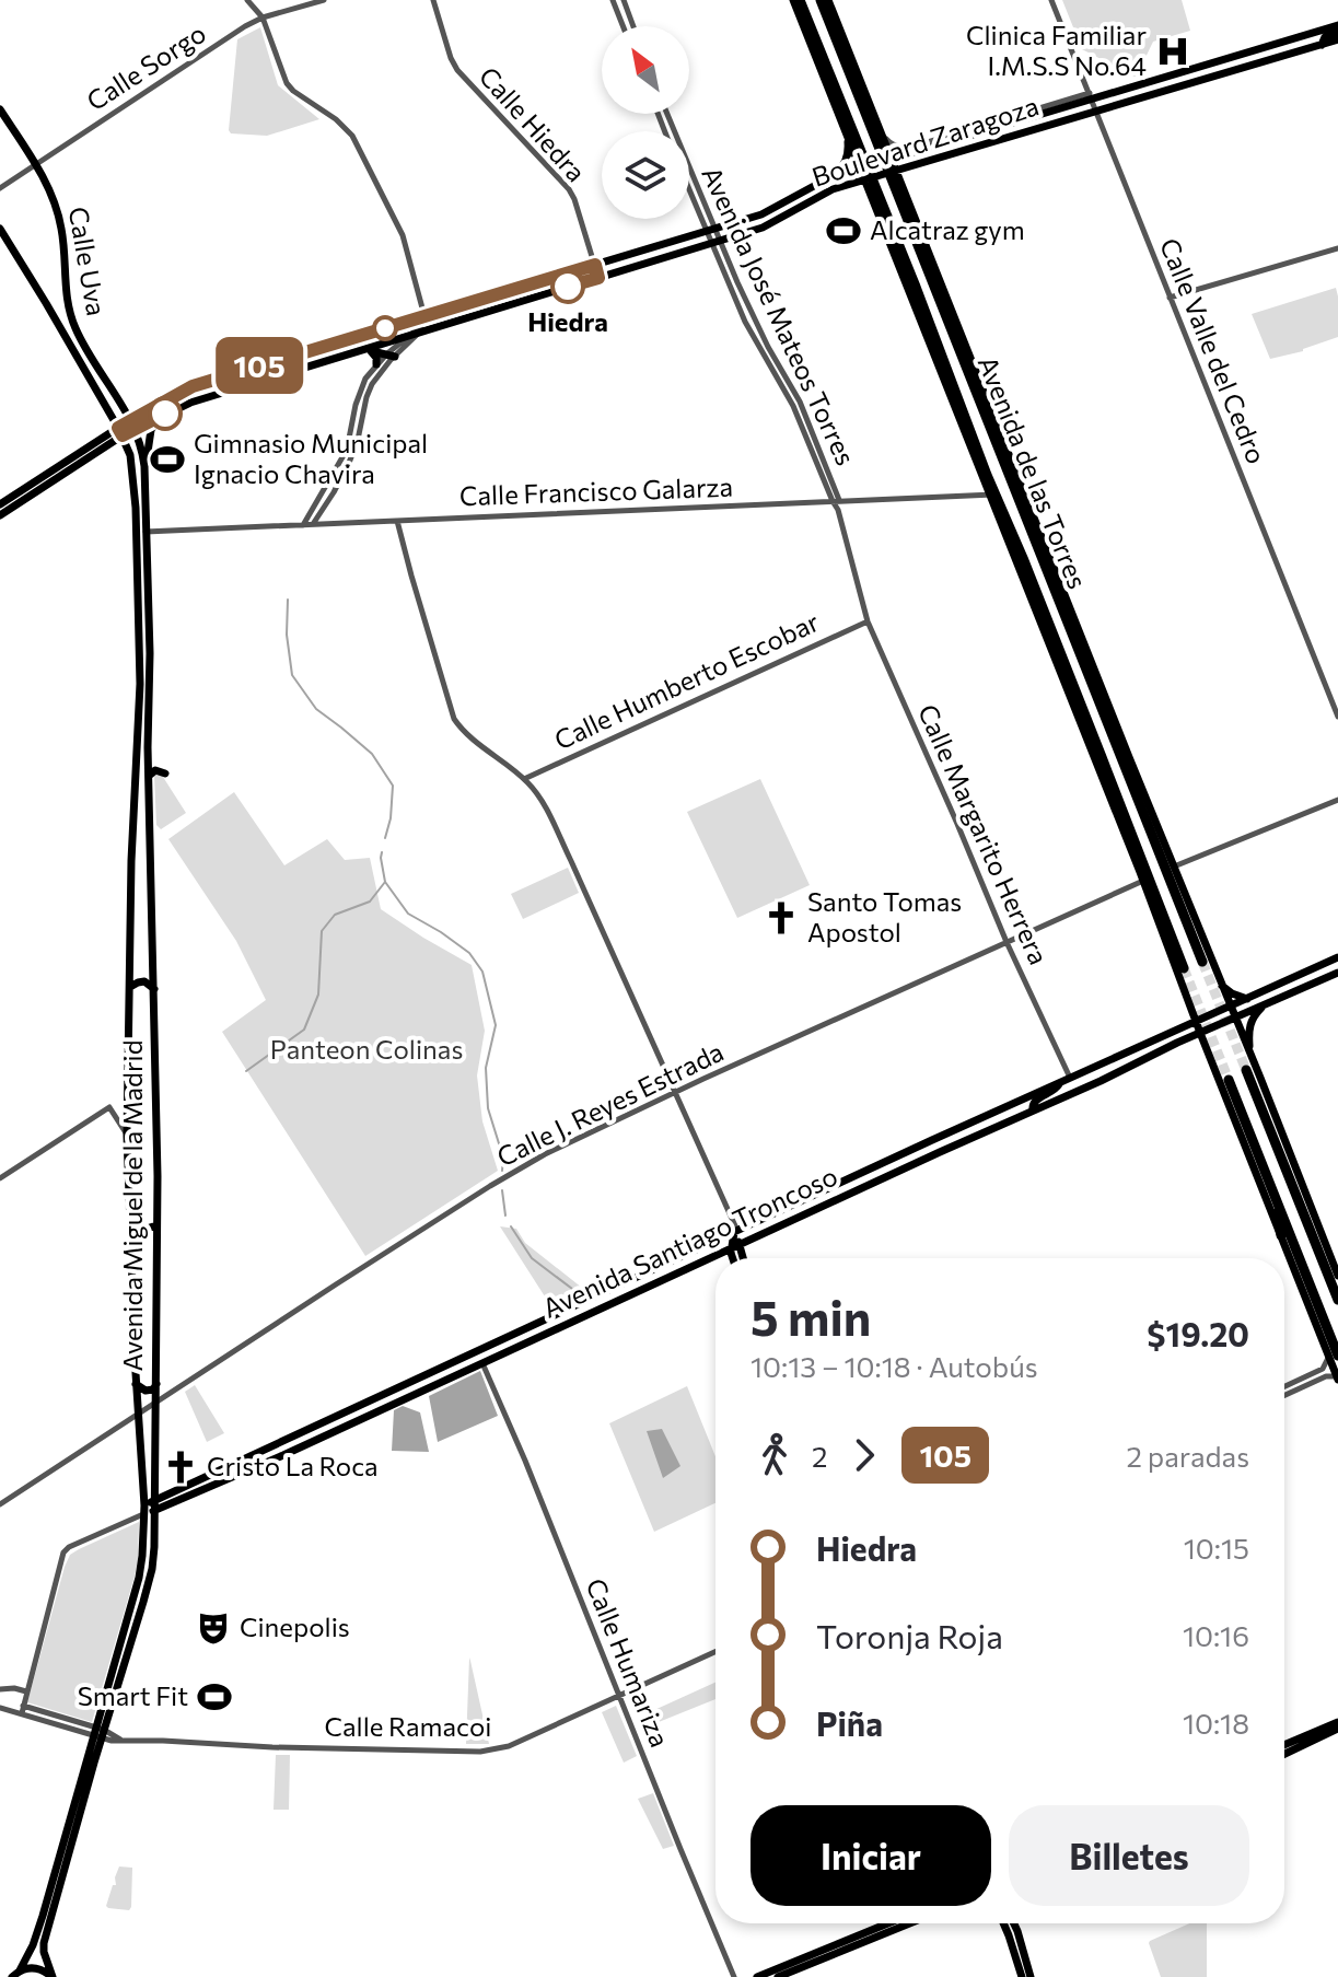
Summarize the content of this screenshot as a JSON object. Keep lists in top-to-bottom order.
{
  "streets": {
    "highway": ["Avenida de las Torres"],
    "main road": [
      "Boulevard Zaragoza",
      "Calle Uva",
      "Avenida Miguel de la Madrid",
      "Avenida Santiago Troncoso"
    ],
    "street": [
      "Calle Sorgo",
      "Calle Hiedra",
      "Avenida José Mateos Torres",
      "Calle Valle del Cedro",
      "Calle Francisco Galarza",
      "Calle Humberto Escobar",
      "Calle Margarito Herrera",
      "Calle J. Reyes Estrada",
      "Calle Humariza",
      "Calle Ramacoi"
    ]
  },
  "crossings": [
    ["Calle Sorgo", "Calle Uva"],
    ["Calle Hiedra", "Boulevard Zaragoza"],
    ["Boulevard Zaragoza", "Calle Uva"],
    ["Boulevard Zaragoza", "Avenida José Mateos Torres"],
    ["Boulevard Zaragoza", "Calle Valle del Cedro"],
    ["Boulevard Zaragoza", "Avenida de las Torres"],
    ["Boulevard Zaragoza", "Avenida Miguel de la Madrid"],
    ["Calle Uva", "Avenida Miguel de la Madrid"],
    ["Avenida José Mateos Torres", "Calle Francisco Galarza"],
    ["Avenida José Mateos Torres", "Calle Margarito Herrera"],
    ["Avenida de las Torres", "Calle Francisco Galarza"],
    ["Avenida de las Torres", "Calle J. Reyes Estrada"],
    ["Avenida de las Torres", "Avenida Santiago Troncoso"],
    ["Calle Francisco Galarza", "Avenida Miguel de la Madrid"],
    ["Calle Humberto Escobar", "Calle Margarito Herrera"],
    ["Calle Margarito Herrera", "Calle J. Reyes Estrada"],
    ["Calle Margarito Herrera", "Avenida Santiago Troncoso"],
    ["Calle J. Reyes Estrada", "Avenida Miguel de la Madrid"],
    ["Avenida Miguel de la Madrid", "Calle Ramacoi"],
    ["Avenida Santiago Troncoso", "Calle Humariza"],
    ["Calle Humariza", "Calle Ramacoi"]
  ],
  "parks": ["Panteon Colinas"],
  "places": {
    "hospital": ["Clinica Familiar I.M.S.S No.64"],
    "sports": ["Alcatraz gym", "Gimnasio Municipal Ignacio Chavira", "Smart Fit"],
    "other": ["Hiedra"],
    "church": ["Santo Tomas Apostol", "Cristo La Roca"],
    "theatre": ["Cinepolis"]
  },
  "lines": ["bus line 105"],
  "north": "top left",
  "page": {
    "on_map": "105",
    "heading": ["5 min", "10:13 – 10:18 · Autobús", "$19.20"],
    "legs": ["2", "105", "2 paradas"],
    "list": [
      {
        "name": "Hiedra",
        "value": "10:15"
      },
      {
        "name": "Toronja Roja",
        "value": "10:16"
      },
      {
        "name": "Piña",
        "value": "10:18"
      }
    ],
    "buttons": ["Iniciar", "Billetes"]
  }
}
